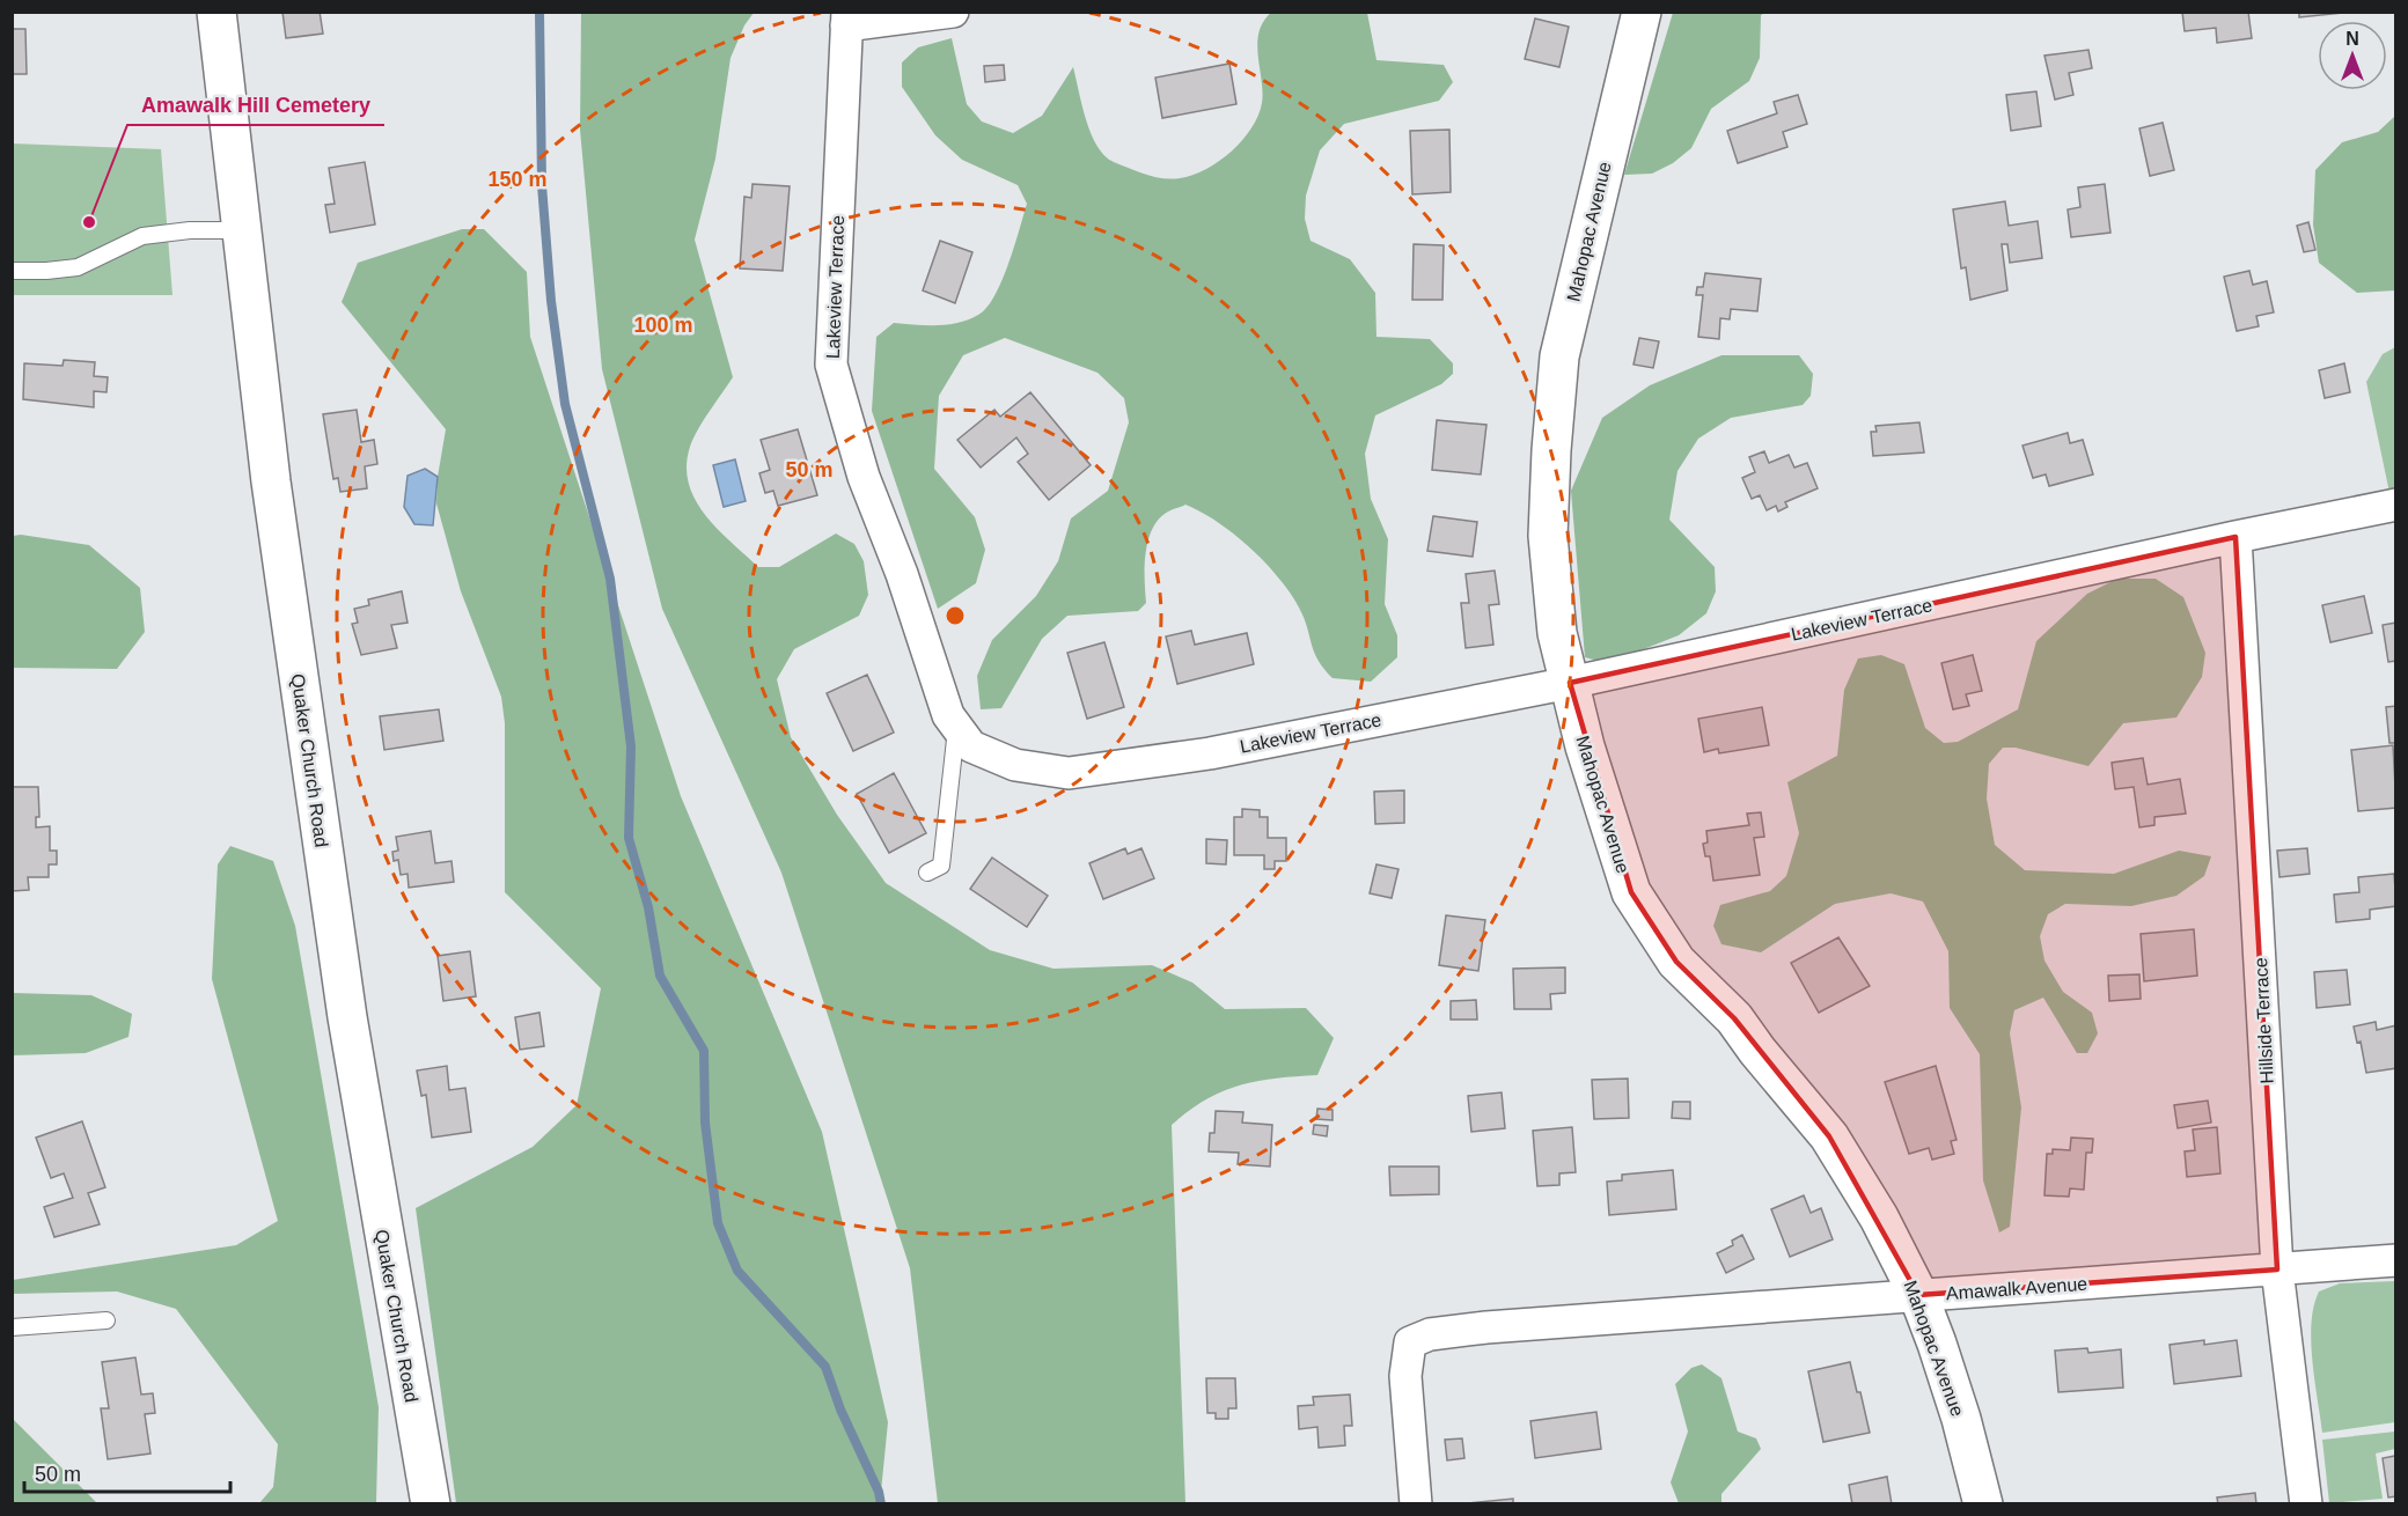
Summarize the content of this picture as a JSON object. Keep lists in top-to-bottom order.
{
  "streets": {
    "street": [
      "Mahopac Avenue",
      "Lakeview Terrace",
      "Quaker Church Road",
      "Hillside Terrace",
      "Amawalk Avenue"
    ]
  },
  "crossings": [
    ["Mahopac Avenue", "Lakeview Terrace"],
    ["Mahopac Avenue", "Amawalk Avenue"],
    ["Lakeview Terrace", "Hillside Terrace"],
    ["Hillside Terrace", "Amawalk Avenue"]
  ],
  "places": ["Amawalk Hill Cemetery"],
  "scale_bar": "50 m",
  "north": "top",
  "rings": ["150 m", "100 m", "50 m"]
}
